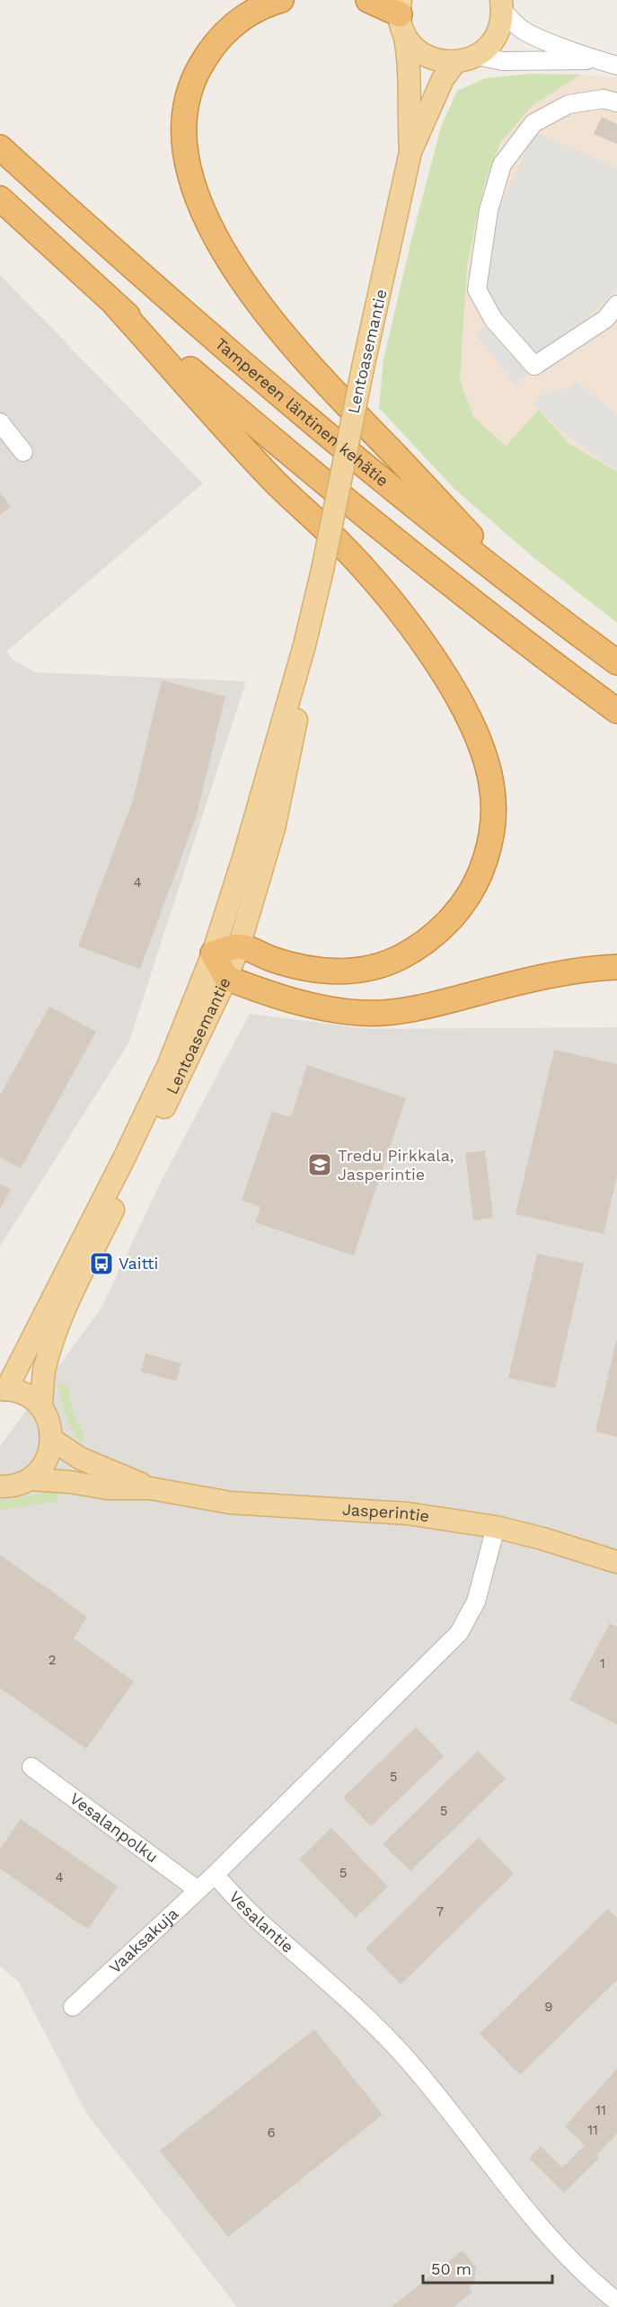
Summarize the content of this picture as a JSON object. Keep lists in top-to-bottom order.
{
  "streets": {
    "highway": ["Tampereen läntinen kehätie"],
    "main road": ["Lentoasemantie", "Jasperintie"],
    "street": ["Vesalanpolku", "Vesalantie", "Vaaksakuja"]
  },
  "crossings": [
    ["Vesalanpolku", "Vaaksakuja"],
    ["Vesalantie", "Vaaksakuja"]
  ],
  "places": {
    "school or university": ["Tredu Pirkkala, Jasperintie"],
    "bus stop": ["Vaitti"]
  },
  "house_numbers": [
    "4",
    "2",
    "1",
    "5",
    "5",
    "5",
    "4",
    "7",
    "9",
    "11",
    "11",
    "6"
  ],
  "scale_bar": "50 m"
}
